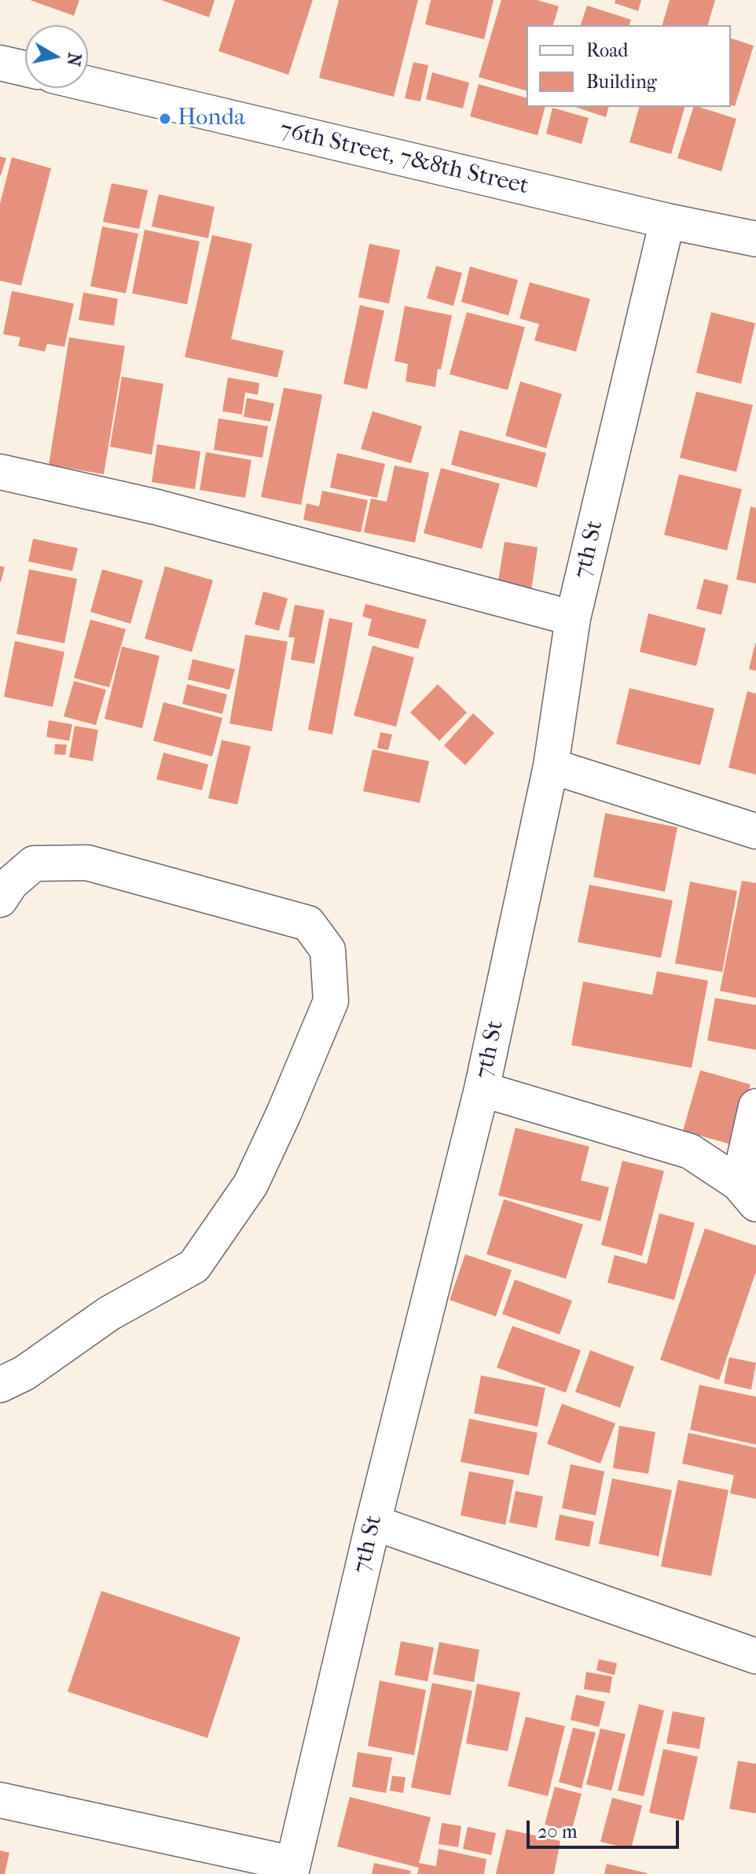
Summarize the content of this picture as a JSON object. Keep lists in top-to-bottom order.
{
  "streets": {
    "street": ["76th Street, 7&8th Street", "7th St"]
  },
  "crossings": [
    ["76th Street, 7&8th Street", "7th St"]
  ],
  "places": ["Honda"],
  "legend": ["Road", "Building"],
  "scale_bar": "20 m",
  "north": "right"
}
